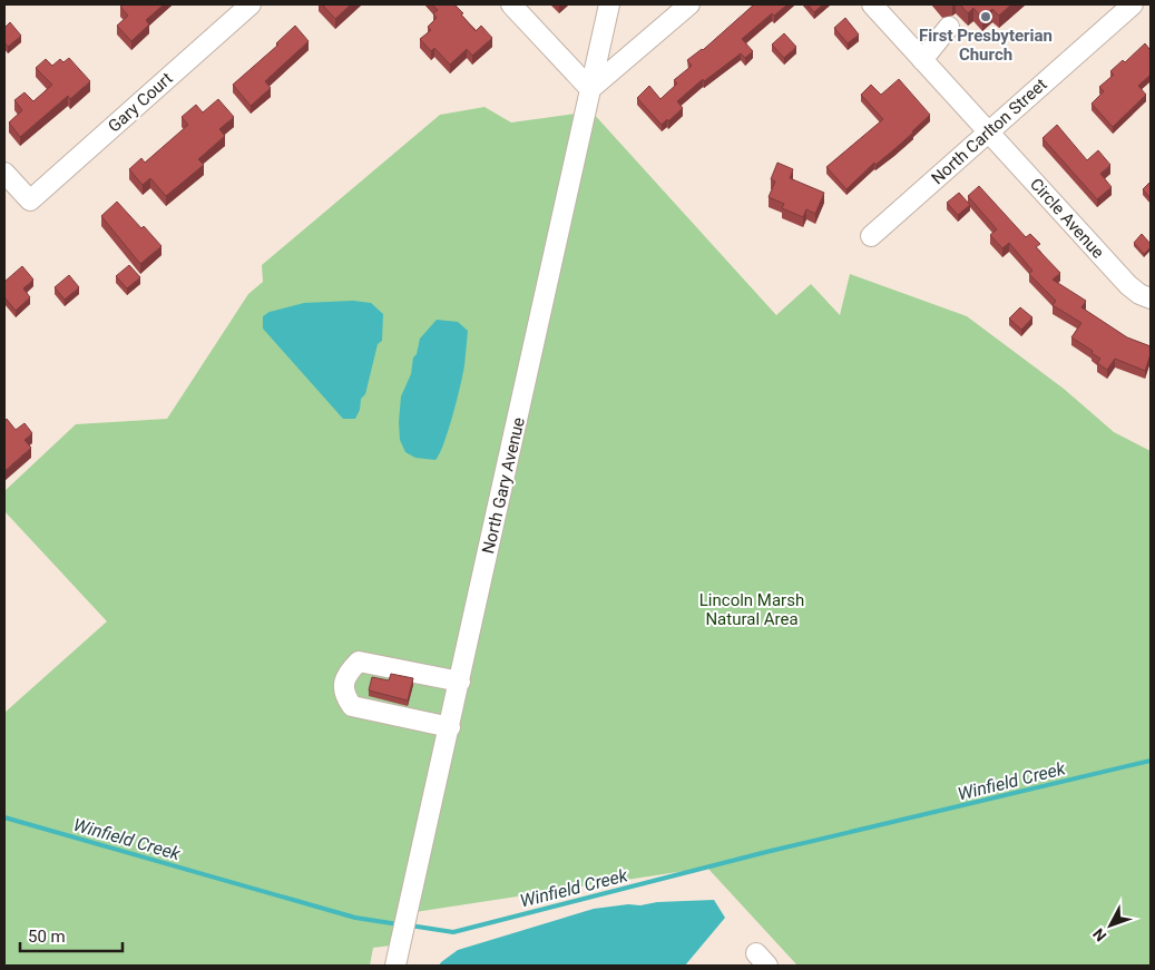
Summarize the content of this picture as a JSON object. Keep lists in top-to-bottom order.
{
  "streets": {
    "street": [
      "Gary Court",
      "North Carlton Street",
      "Circle Avenue",
      "North Gary Avenue"
    ]
  },
  "crossings": [
    ["North Carlton Street", "Circle Avenue"]
  ],
  "water": ["Winfield Creek"],
  "parks": ["Lincoln Marsh Natural Area"],
  "places": ["First Presbyterian Church"],
  "scale_bar": "50 m",
  "north": "bottom left"
}
